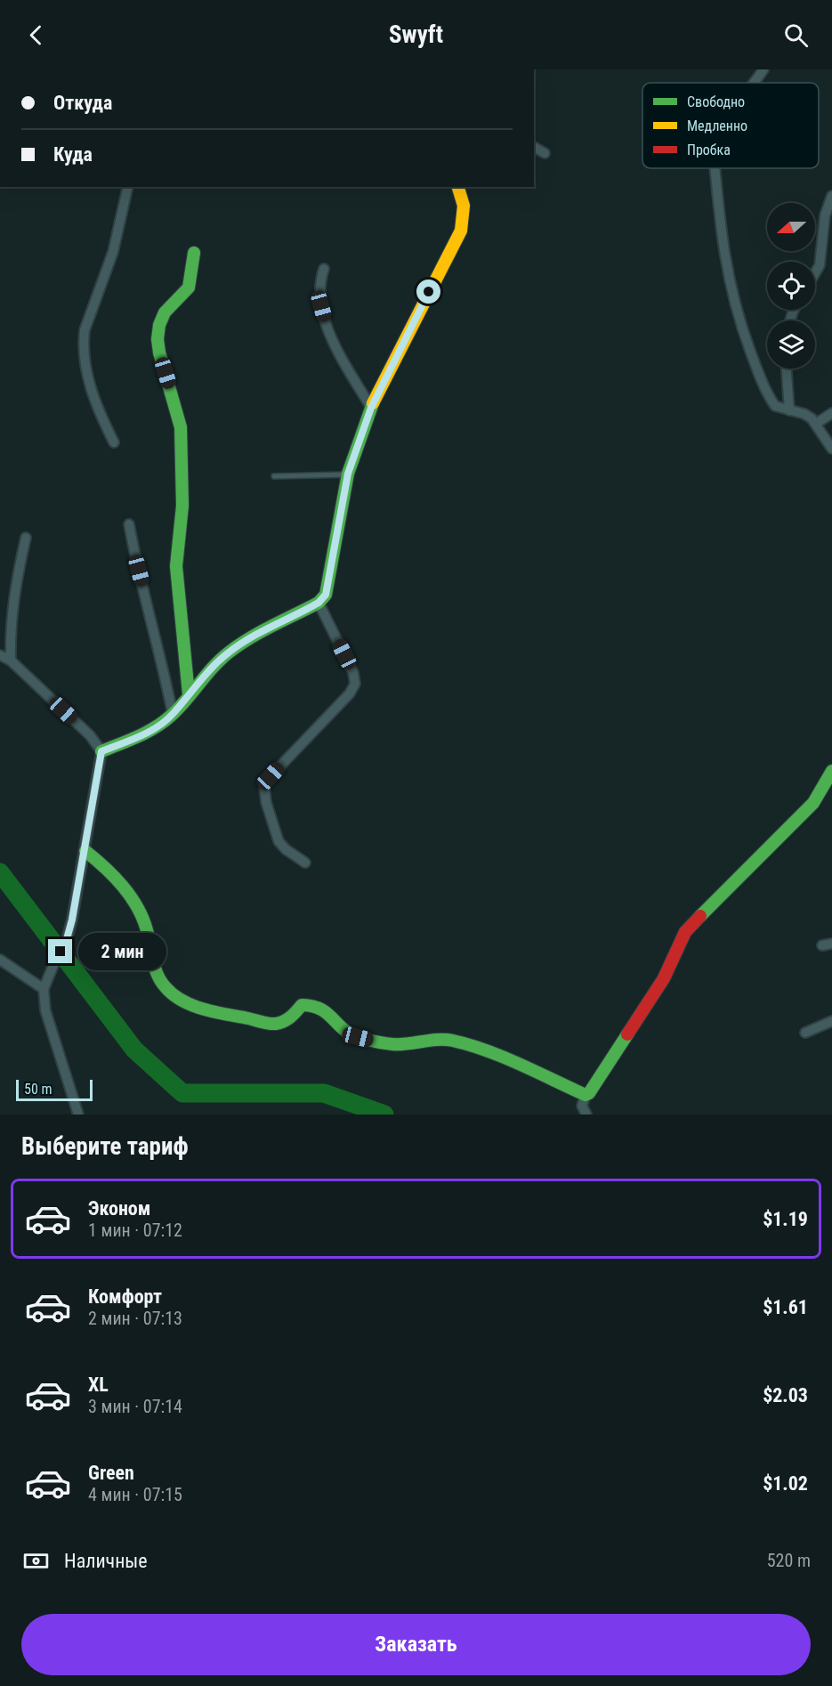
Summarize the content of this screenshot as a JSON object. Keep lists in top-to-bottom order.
{
  "legend": ["Свободно", "Медленно", "Пробка"],
  "scale_bar": "50 m",
  "north": "left",
  "page": {
    "header": "Swyft",
    "banner": ["Откуда", "Куда"],
    "bubble": "2 мин",
    "scale": "50 m",
    "heading": "Выберите тариф",
    "list": [
      {
        "name": "Эконом",
        "note": "1 мин · 07:12",
        "value": "$1.19"
      },
      {
        "name": "Комфорт",
        "note": "2 мин · 07:13",
        "value": "$1.61"
      },
      {
        "name": "XL",
        "note": "3 мин · 07:14",
        "value": "$2.03"
      },
      {
        "name": "Green",
        "note": "4 мин · 07:15",
        "value": "$1.02"
      }
    ],
    "pay": ["Наличные", "520 m"],
    "buttons": "Заказать"
  }
}
